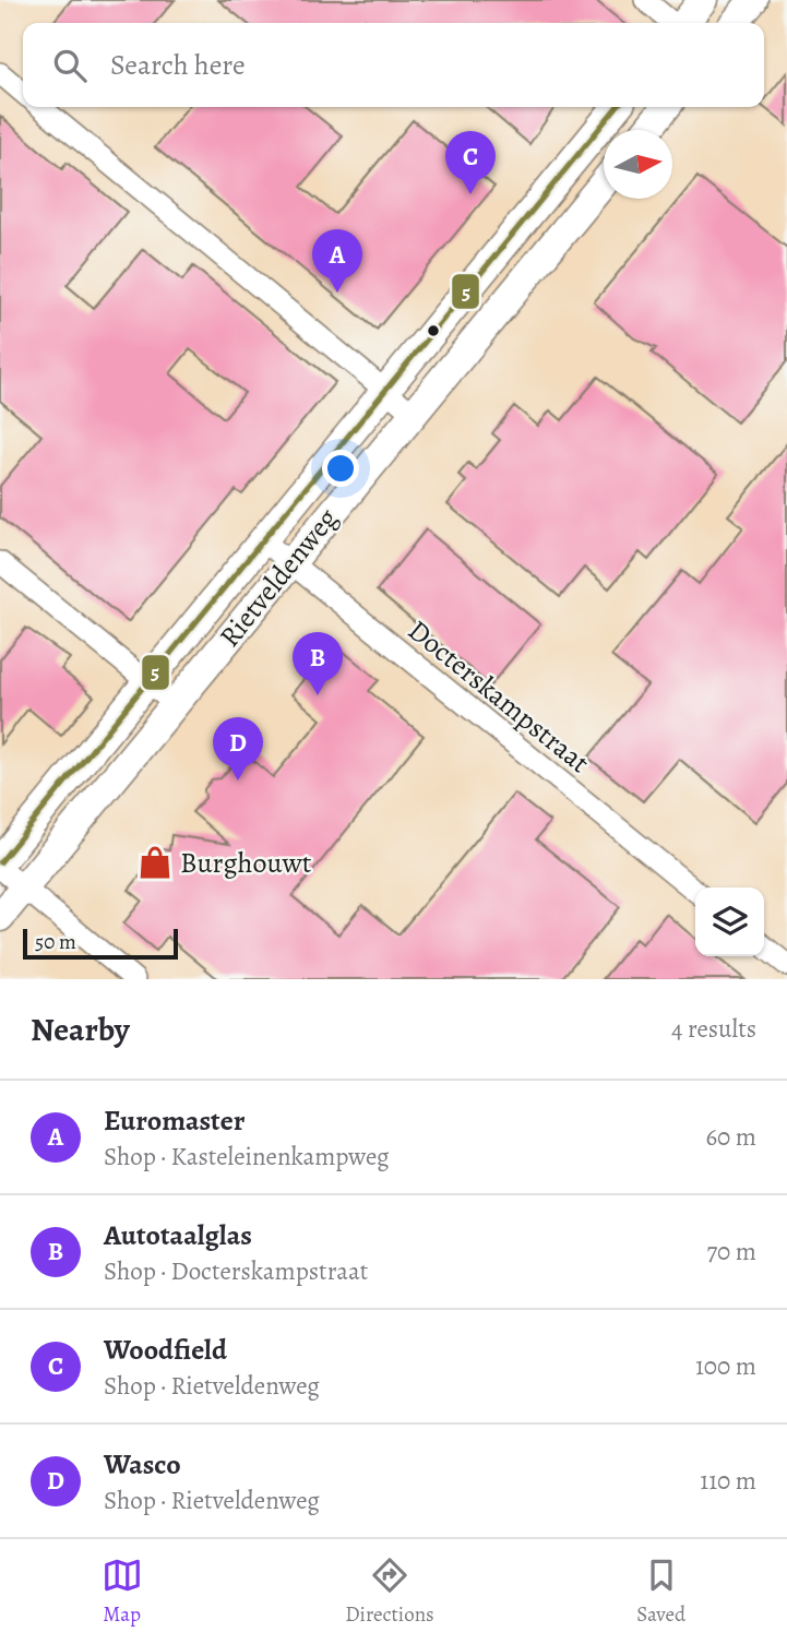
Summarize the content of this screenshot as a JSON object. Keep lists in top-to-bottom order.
{
  "streets": {
    "main road": ["Rietveldenweg"],
    "street": ["Docterskampstraat"]
  },
  "crossings": [
    ["Rietveldenweg", "Docterskampstraat"]
  ],
  "places": {
    "shop": ["Burghouwt"]
  },
  "lines": ["transit line 5"],
  "scale_bar": "50 m",
  "north": "right",
  "page": {
    "search": "Search here",
    "pins": [
      "C",
      "A",
      "B",
      "D"
    ],
    "scale": "50 m",
    "heading": ["Nearby", "4 results"],
    "list": [
      {
        "mark": "A",
        "name": "Euromaster",
        "note": "Shop · Kasteleinenkampweg",
        "value": "60 m"
      },
      {
        "mark": "B",
        "name": "Autotaalglas",
        "note": "Shop · Docterskampstraat",
        "value": "70 m"
      },
      {
        "mark": "C",
        "name": "Woodfield",
        "note": "Shop · Rietveldenweg",
        "value": "100 m"
      },
      {
        "mark": "D",
        "name": "Wasco",
        "note": "Shop · Rietveldenweg",
        "value": "110 m"
      }
    ],
    "nav": ["Map", "Directions", "Saved"]
  }
}
